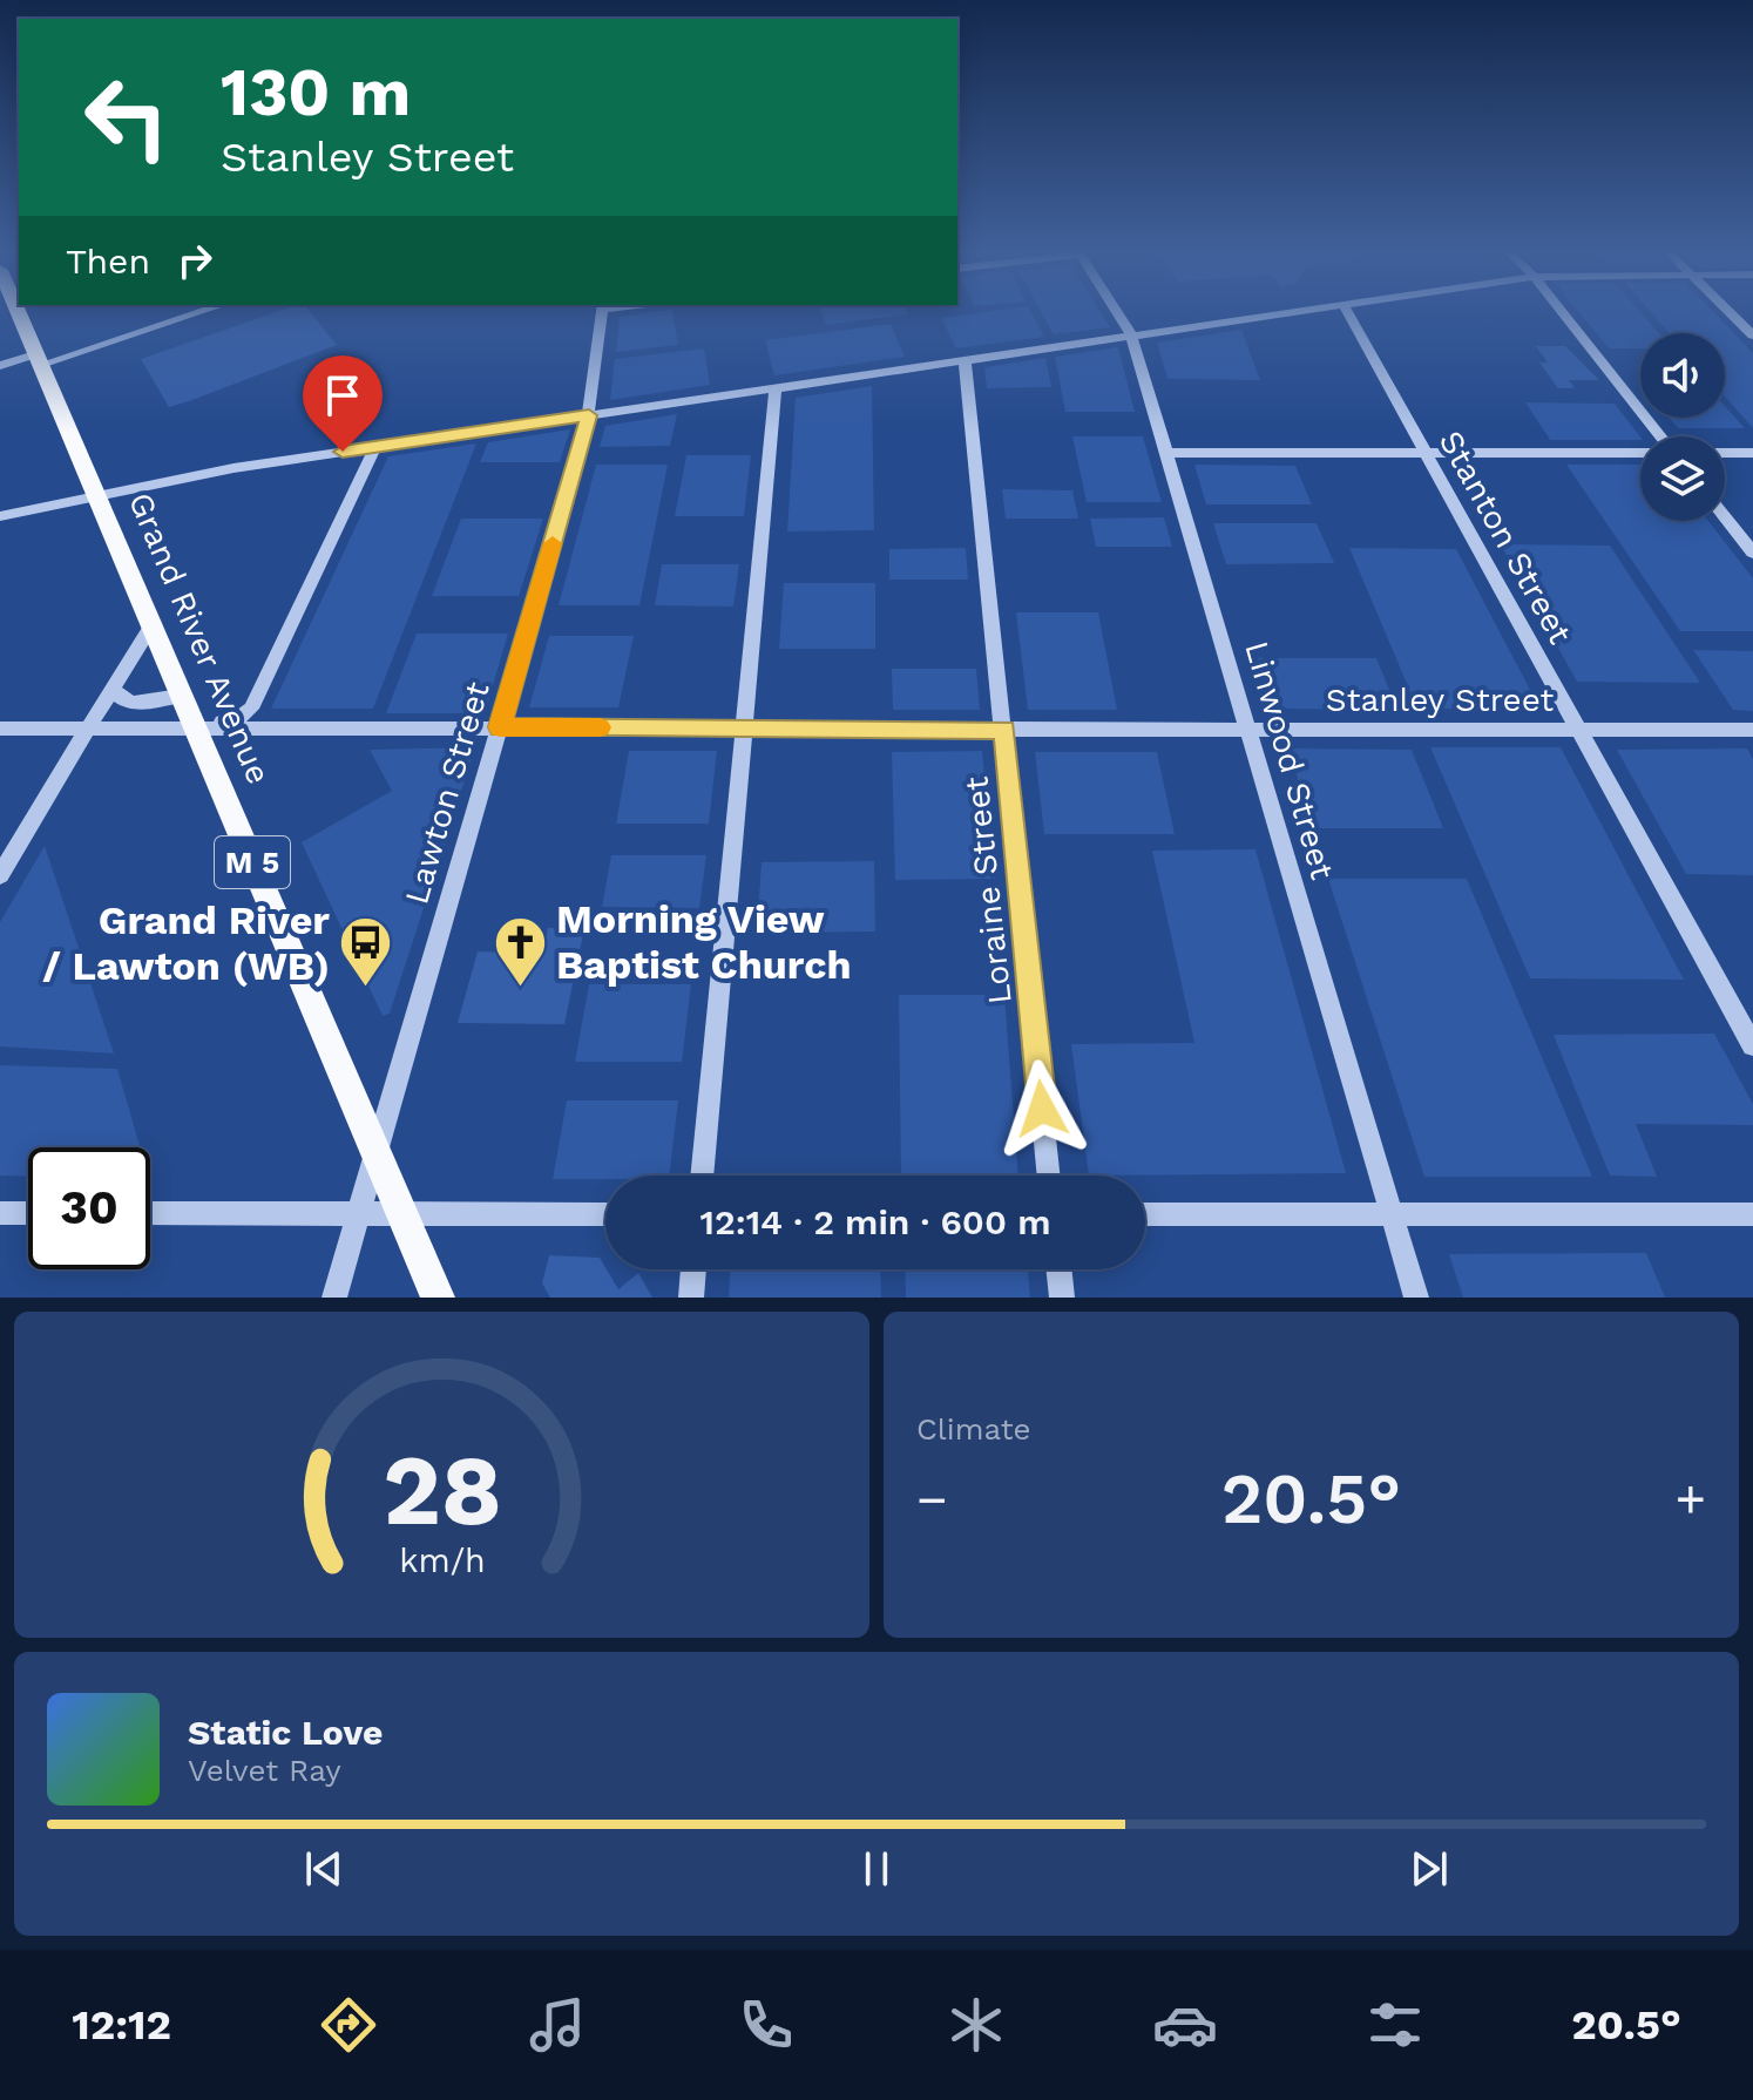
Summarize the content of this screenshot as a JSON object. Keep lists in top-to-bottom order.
{
  "streets": {
    "main road": ["Grand River Avenue", "M 5"],
    "street": [
      "Stanton Street",
      "Stanley Street",
      "Linwood Street",
      "Lawton Street",
      "Loraine Street"
    ]
  },
  "crossings": [
    ["Stanton Street", "Stanley Street"],
    ["Grand River Avenue", "Stanley Street"],
    ["Grand River Avenue", "Lawton Street"],
    ["Stanley Street", "Linwood Street"],
    ["Stanley Street", "Lawton Street"],
    ["Stanley Street", "Loraine Street"]
  ],
  "places": {
    "church": ["Morning View Baptist Church"],
    "bus stop": ["Grand River / Lawton (WB)"]
  },
  "page": {
    "turn": ["130 m", "Stanley Street"],
    "then": "Then",
    "limit": "30",
    "trip": "12:14 · 2 min · 600 m",
    "tile": "Climate",
    "heat": ["−", "20.5°", "+"],
    "song": ["Static Love", "Velvet Ray"],
    "tabs": ["12:12", "20.5°"],
    "gauge": ["28", "km/h"]
  }
}
